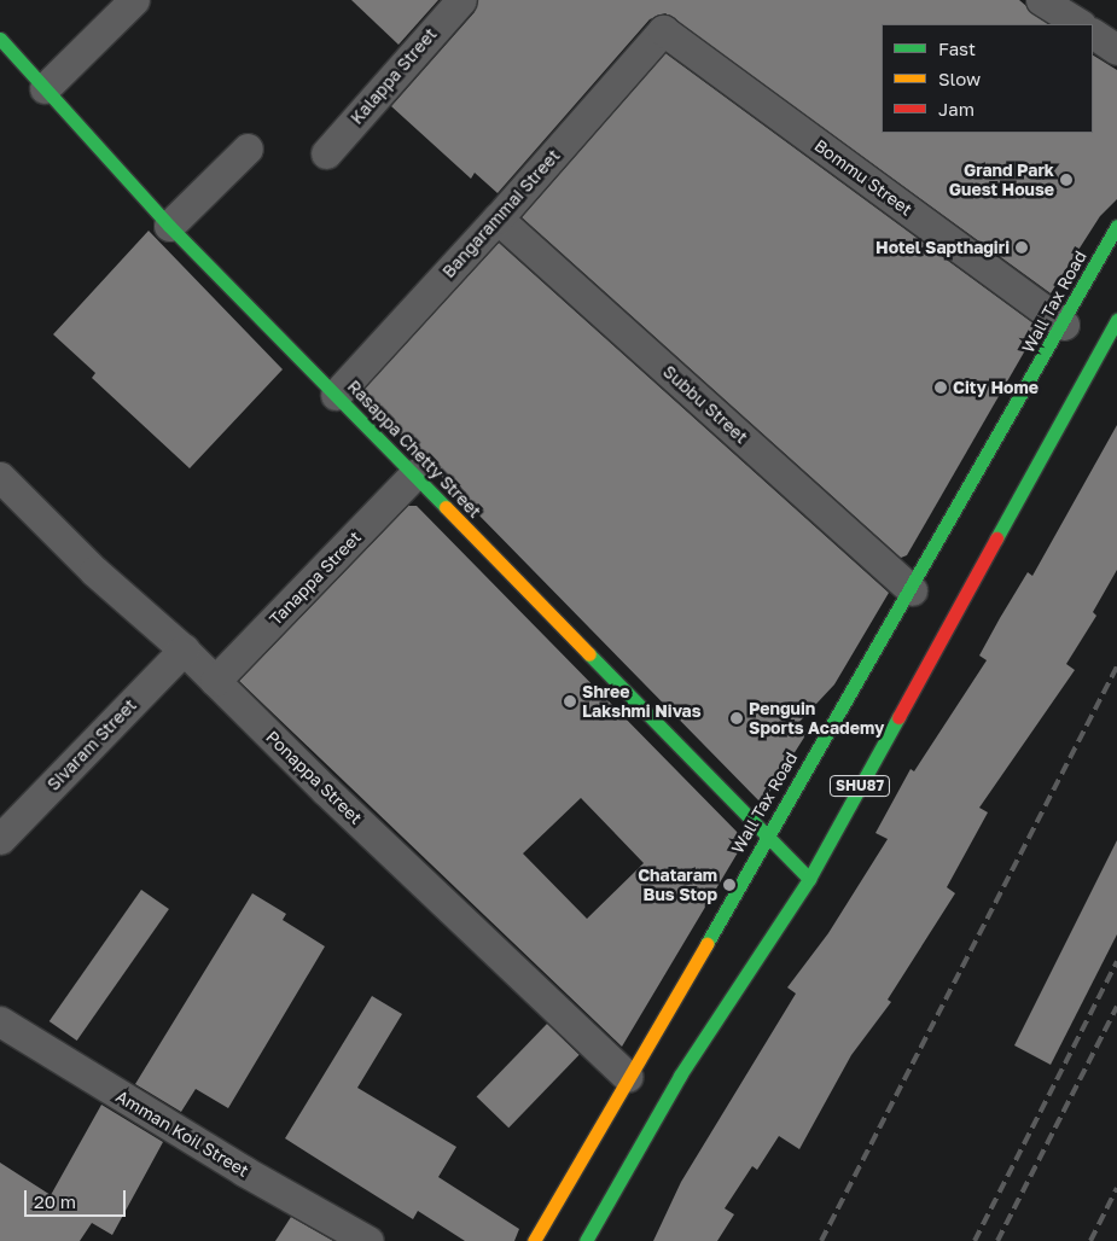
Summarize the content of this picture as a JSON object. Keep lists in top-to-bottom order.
{
  "streets": {
    "main road": ["Wall Tax Road", "Rasappa Chetty Street", "SHU87"],
    "street": [
      "Kalappa Street",
      "Bommu Street",
      "Bangarammai Street",
      "Subbu Street",
      "Tanappa Street",
      "Sivaram Street",
      "Ponappa Street",
      "Amman Koil Street"
    ]
  },
  "crossings": [
    ["Bommu Street", "Bangarammai Street"],
    ["Bommu Street", "Wall Tax Road"],
    ["Bangarammai Street", "Subbu Street"],
    ["Bangarammai Street", "Rasappa Chetty Street"],
    ["Wall Tax Road", "Subbu Street"],
    ["Wall Tax Road", "Rasappa Chetty Street"],
    ["Wall Tax Road", "Ponappa Street"],
    ["Rasappa Chetty Street", "Tanappa Street"],
    ["Rasappa Chetty Street", "SHU87"],
    ["Tanappa Street", "Ponappa Street"],
    ["Sivaram Street", "Ponappa Street"]
  ],
  "places": [
    "Grand Park Guest House",
    "Hotel Sapthagiri",
    "City Home",
    "Shree Lakshmi Nivas",
    "Penguin Sports Academy",
    "Chataram Bus Stop"
  ],
  "legend": ["Fast", "Slow", "Jam"],
  "scale_bar": "20 m"
}
